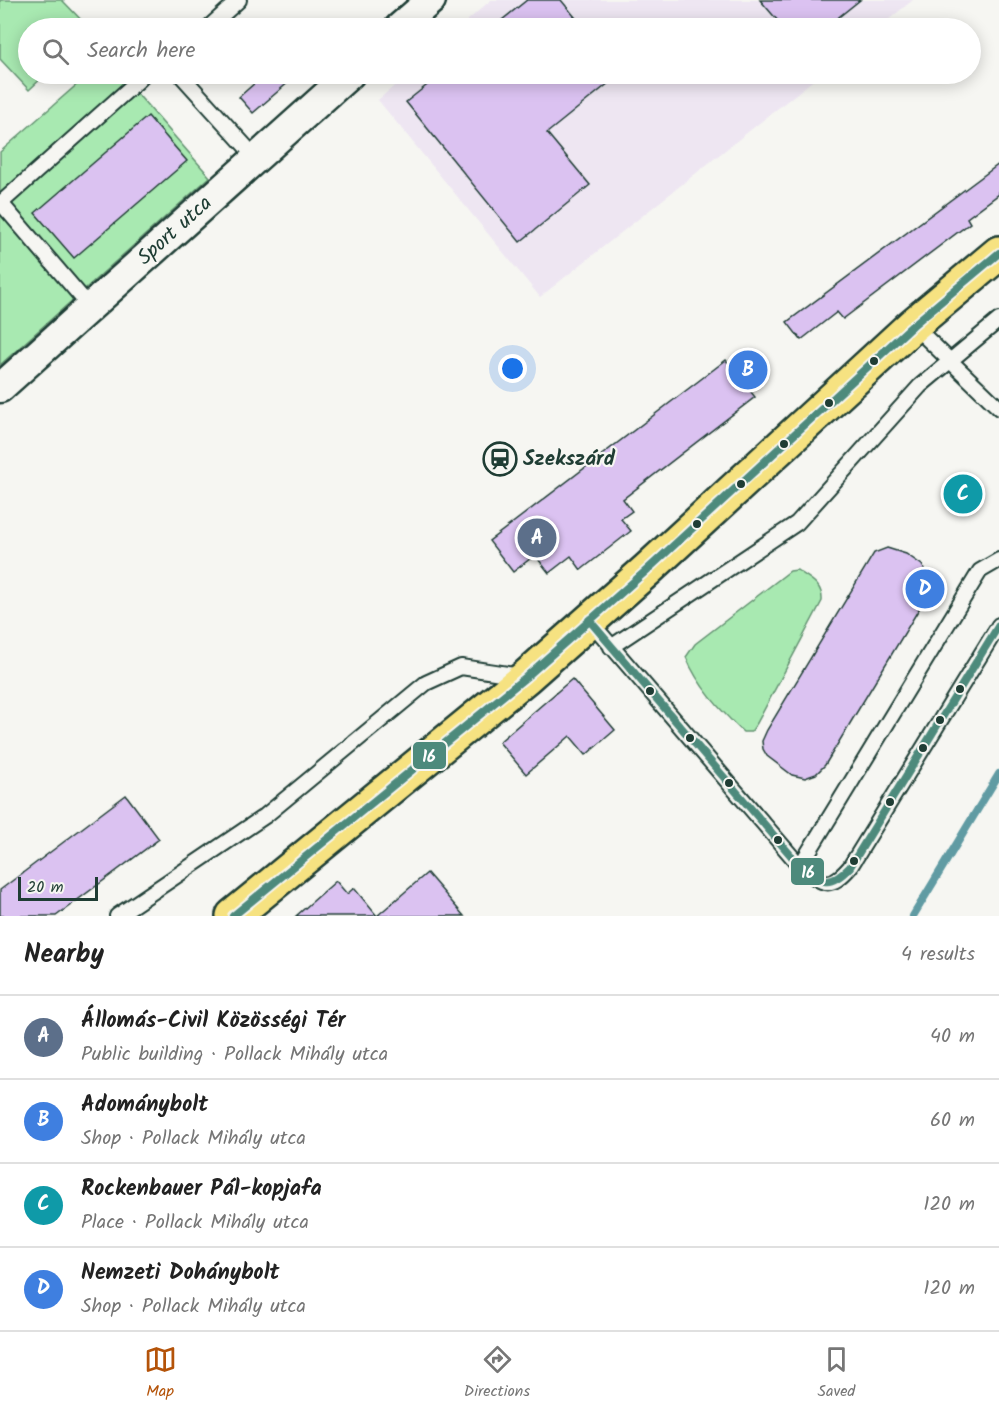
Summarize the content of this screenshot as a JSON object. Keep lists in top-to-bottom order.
{
  "streets": {
    "street": ["Sport utca"]
  },
  "places": {
    "station": ["Szekszárd"]
  },
  "lines": ["transit line 16"],
  "scale_bar": "20 m",
  "page": {
    "search": "Search here",
    "pins": [
      "B",
      "C",
      "A",
      "D"
    ],
    "scale": "20 m",
    "heading": ["Nearby", "4 results"],
    "list": [
      {
        "mark": "A",
        "name": "Állomás-Civil Közösségi Tér",
        "note": "Public building · Pollack Mihály utca",
        "value": "40 m"
      },
      {
        "mark": "B",
        "name": "Adománybolt",
        "note": "Shop · Pollack Mihály utca",
        "value": "60 m"
      },
      {
        "mark": "C",
        "name": "Rockenbauer Pál-kopjafa",
        "note": "Place · Pollack Mihály utca",
        "value": "120 m"
      },
      {
        "mark": "D",
        "name": "Nemzeti Dohánybolt",
        "note": "Shop · Pollack Mihály utca",
        "value": "120 m"
      }
    ],
    "nav": ["Map", "Directions", "Saved"]
  }
}
